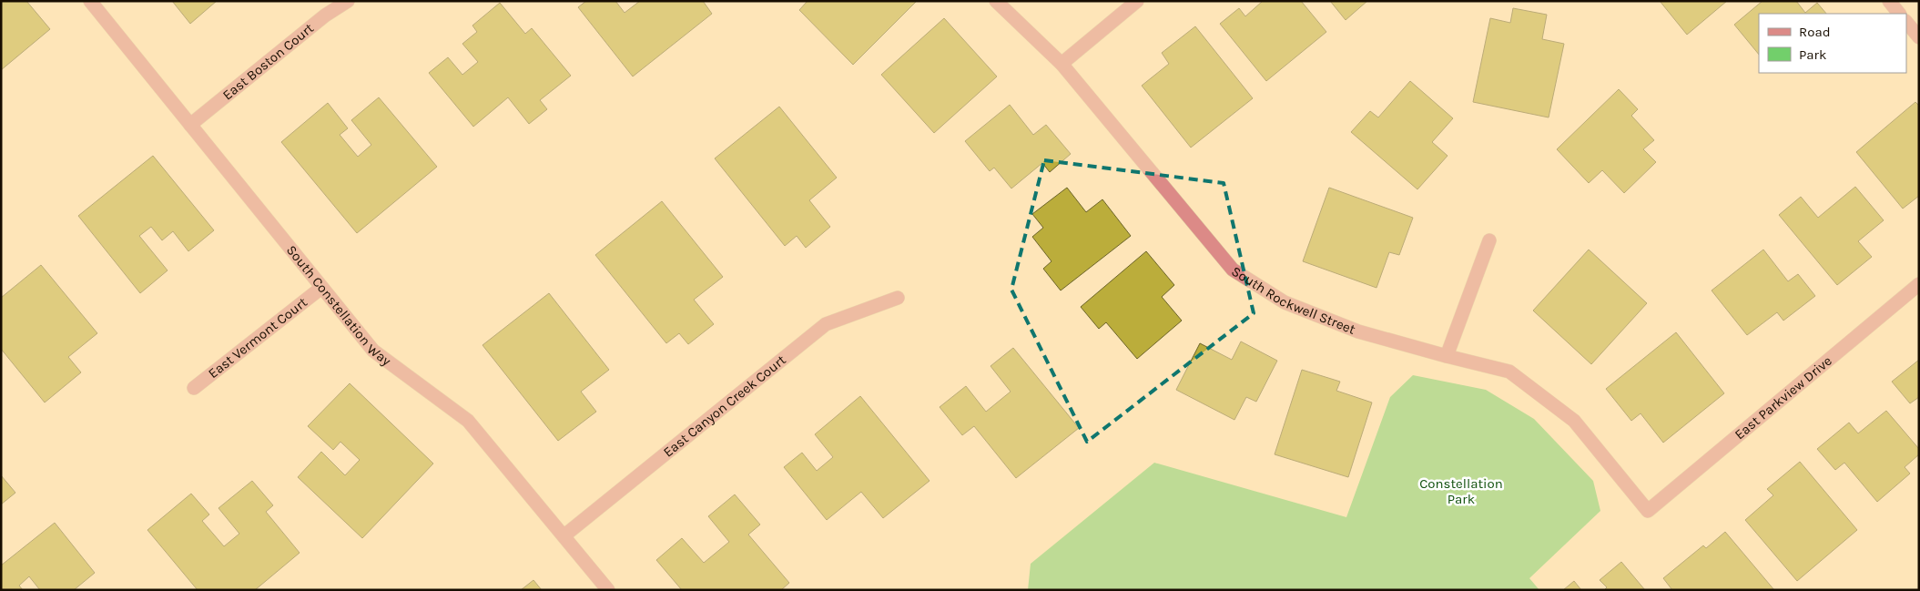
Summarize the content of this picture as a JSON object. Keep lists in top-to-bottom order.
{
  "streets": {
    "street": [
      "East Boston Court",
      "South Rockwell Street",
      "South Constellation Way",
      "East Vermont Court",
      "East Parkview Drive",
      "East Canyon Creek Court"
    ]
  },
  "crossings": [
    ["East Boston Court", "South Constellation Way"],
    ["South Rockwell Street", "East Parkview Drive"],
    ["South Constellation Way", "East Vermont Court"],
    ["South Constellation Way", "East Canyon Creek Court"]
  ],
  "parks": ["Constellation Park"],
  "legend": ["Road", "Park"]
}
